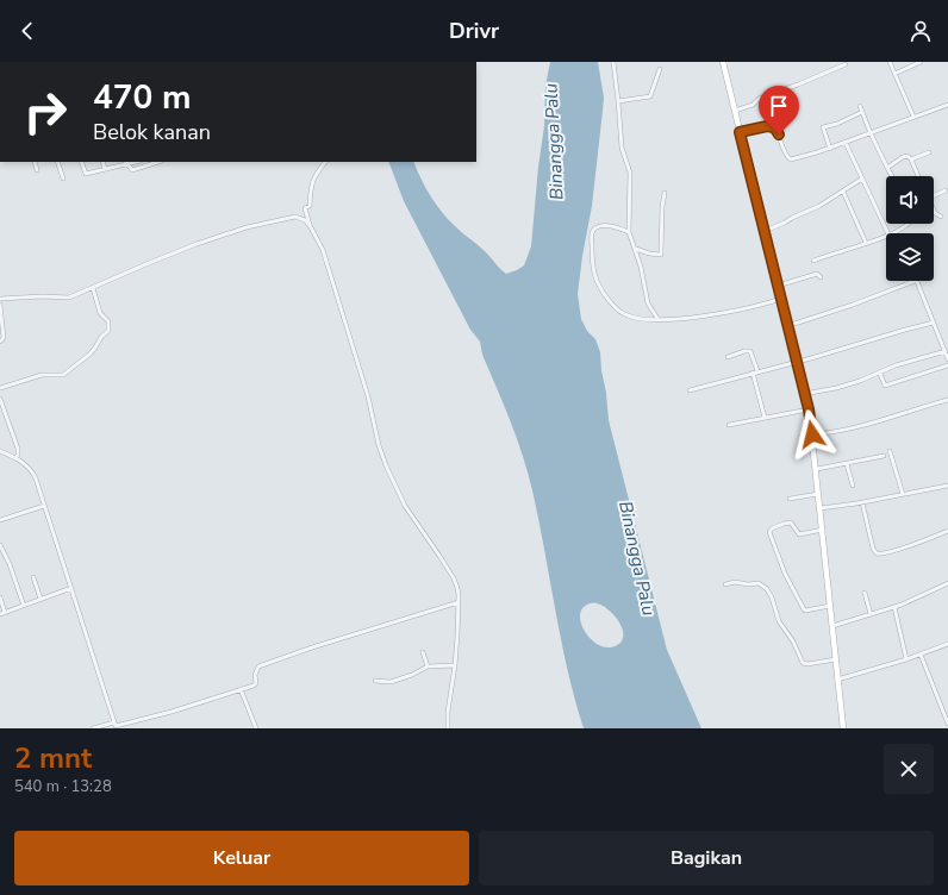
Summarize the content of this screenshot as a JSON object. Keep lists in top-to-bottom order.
{
  "water": ["Binangga Palu"],
  "page": {
    "header": "Drivr",
    "turn": ["470 m", "Belok kanan"],
    "heading": ["2 mnt", "540 m · 13:28"],
    "buttons": ["Keluar", "Bagikan"]
  }
}
